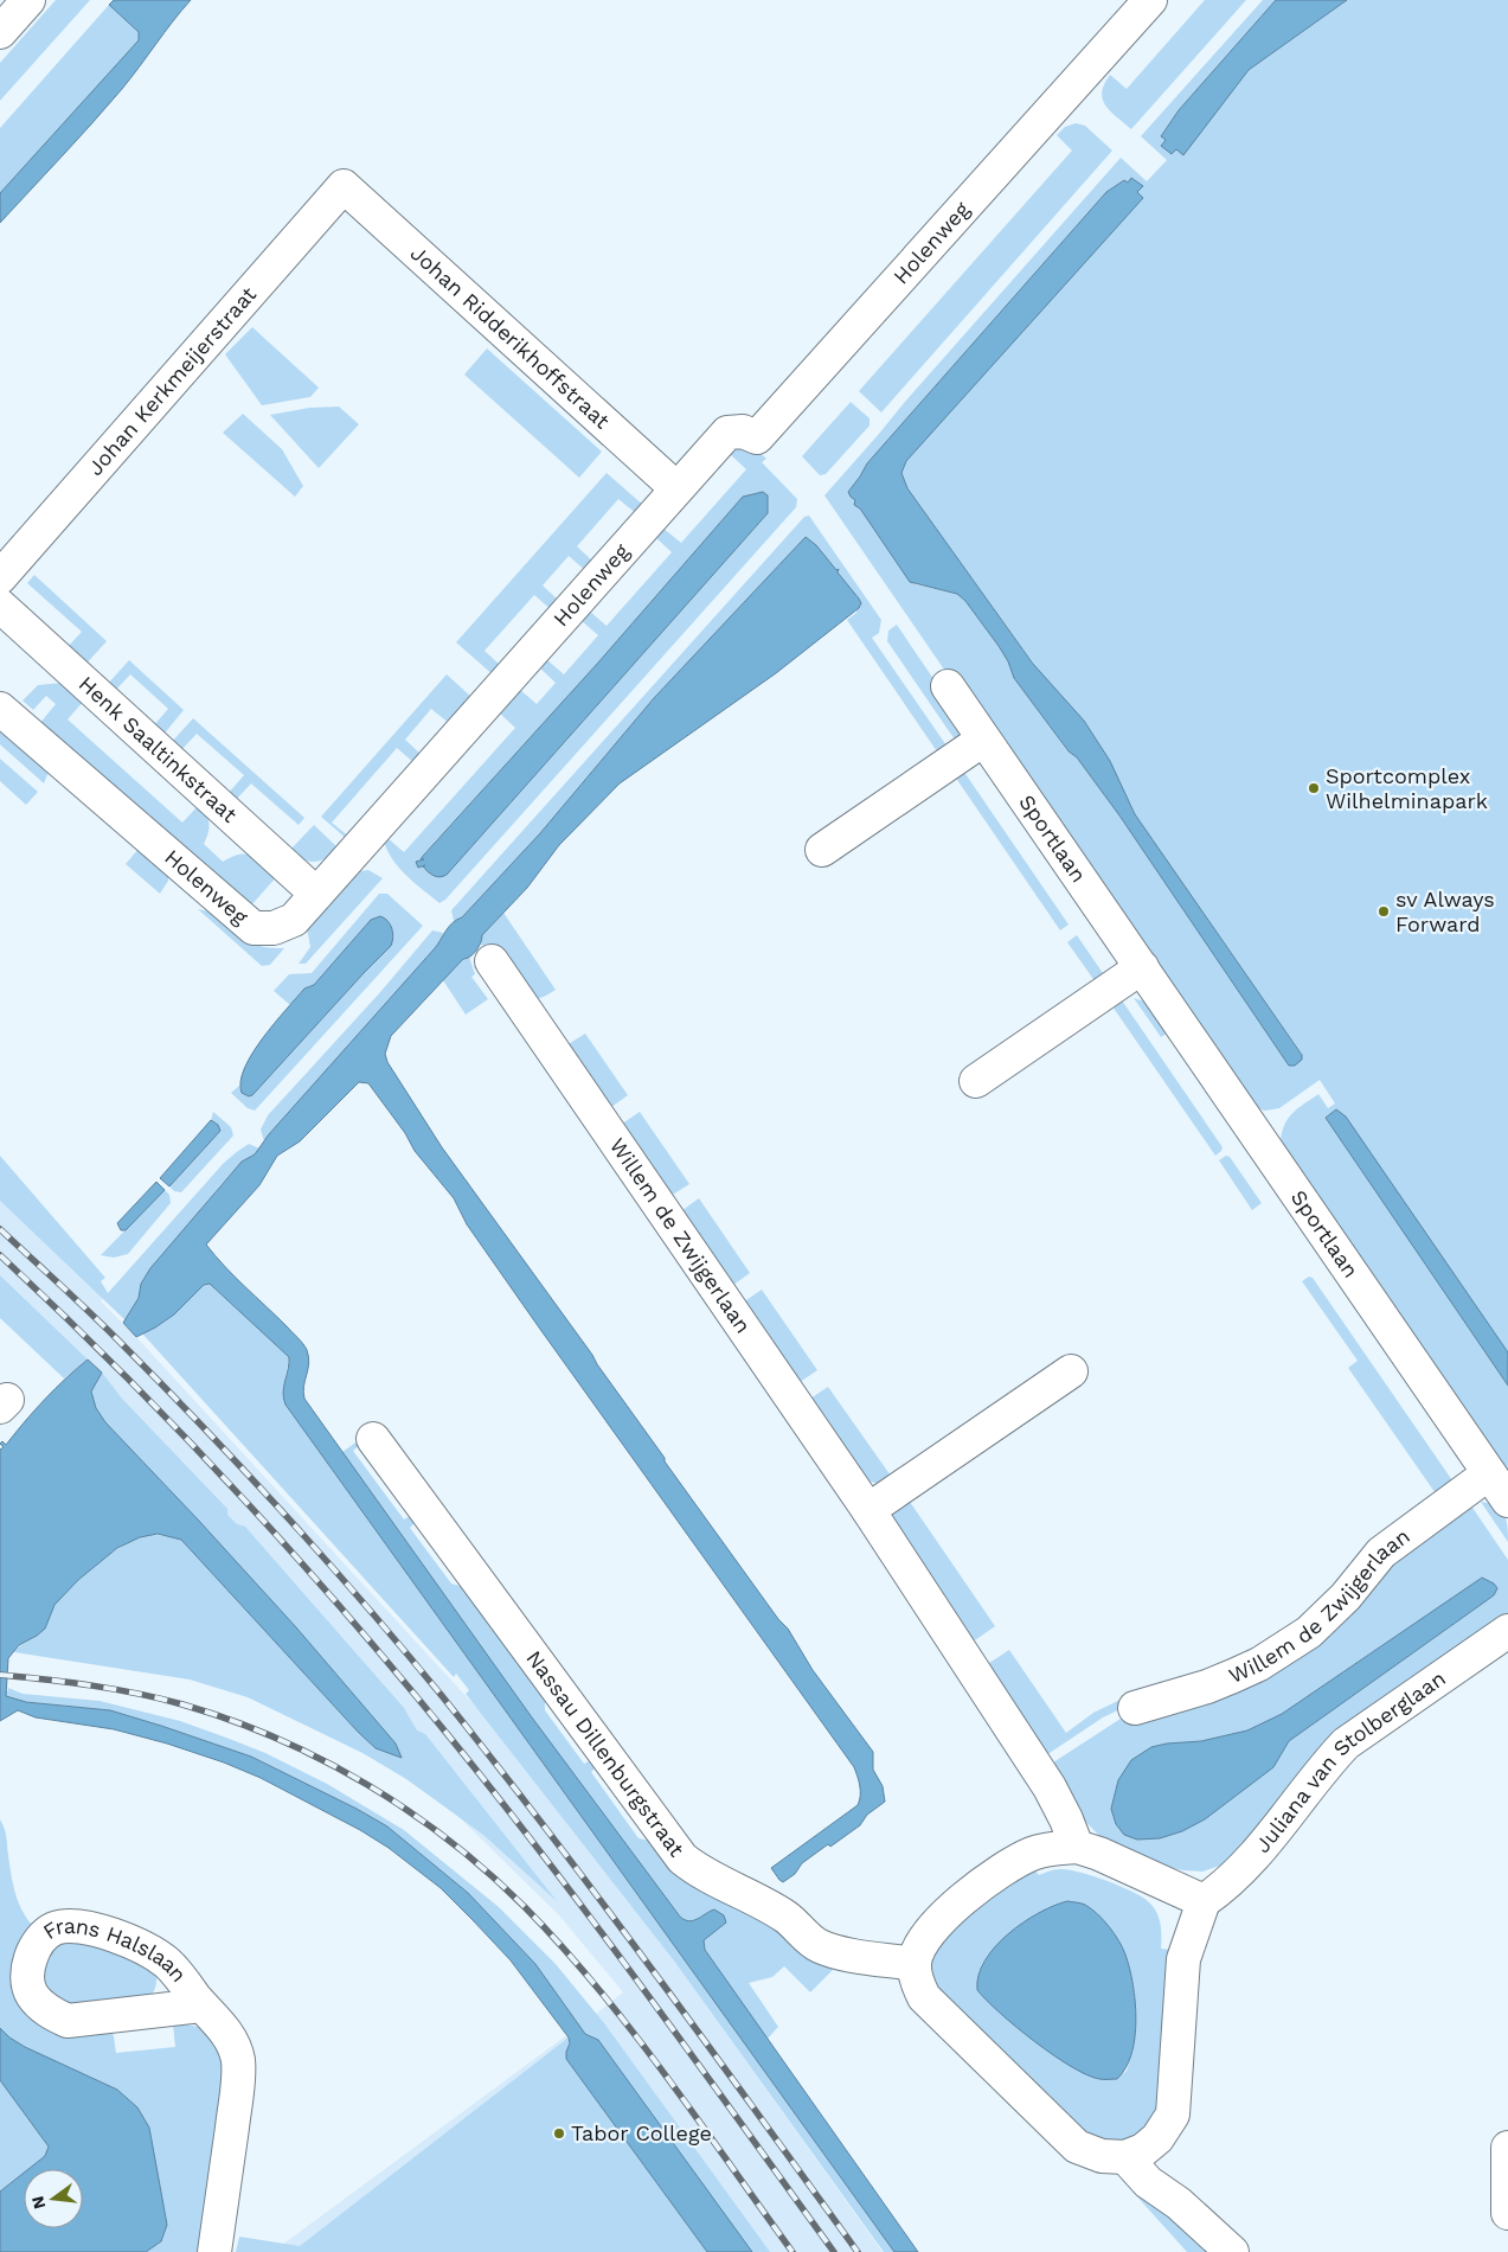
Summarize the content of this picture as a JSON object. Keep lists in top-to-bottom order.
{
  "streets": {
    "street": [
      "Holenweg",
      "Johan Ridderikhoffstraat",
      "Johan Kerkmeijerstraat",
      "Henk Saaltinkstraat",
      "Sportlaan",
      "Willem de Zwijgerlaan",
      "Nassau Dillenburgstraat",
      "Juliana van Stolberglaan",
      "Frans Halslaan"
    ]
  },
  "crossings": [
    ["Holenweg", "Johan Ridderikhoffstraat"],
    ["Holenweg", "Henk Saaltinkstraat"],
    ["Johan Ridderikhoffstraat", "Johan Kerkmeijerstraat"],
    ["Sportlaan", "Willem de Zwijgerlaan"]
  ],
  "places": ["Sportcomplex Wilhelminapark", "sv Always Forward", "Tabor College"],
  "north": "left"
}
